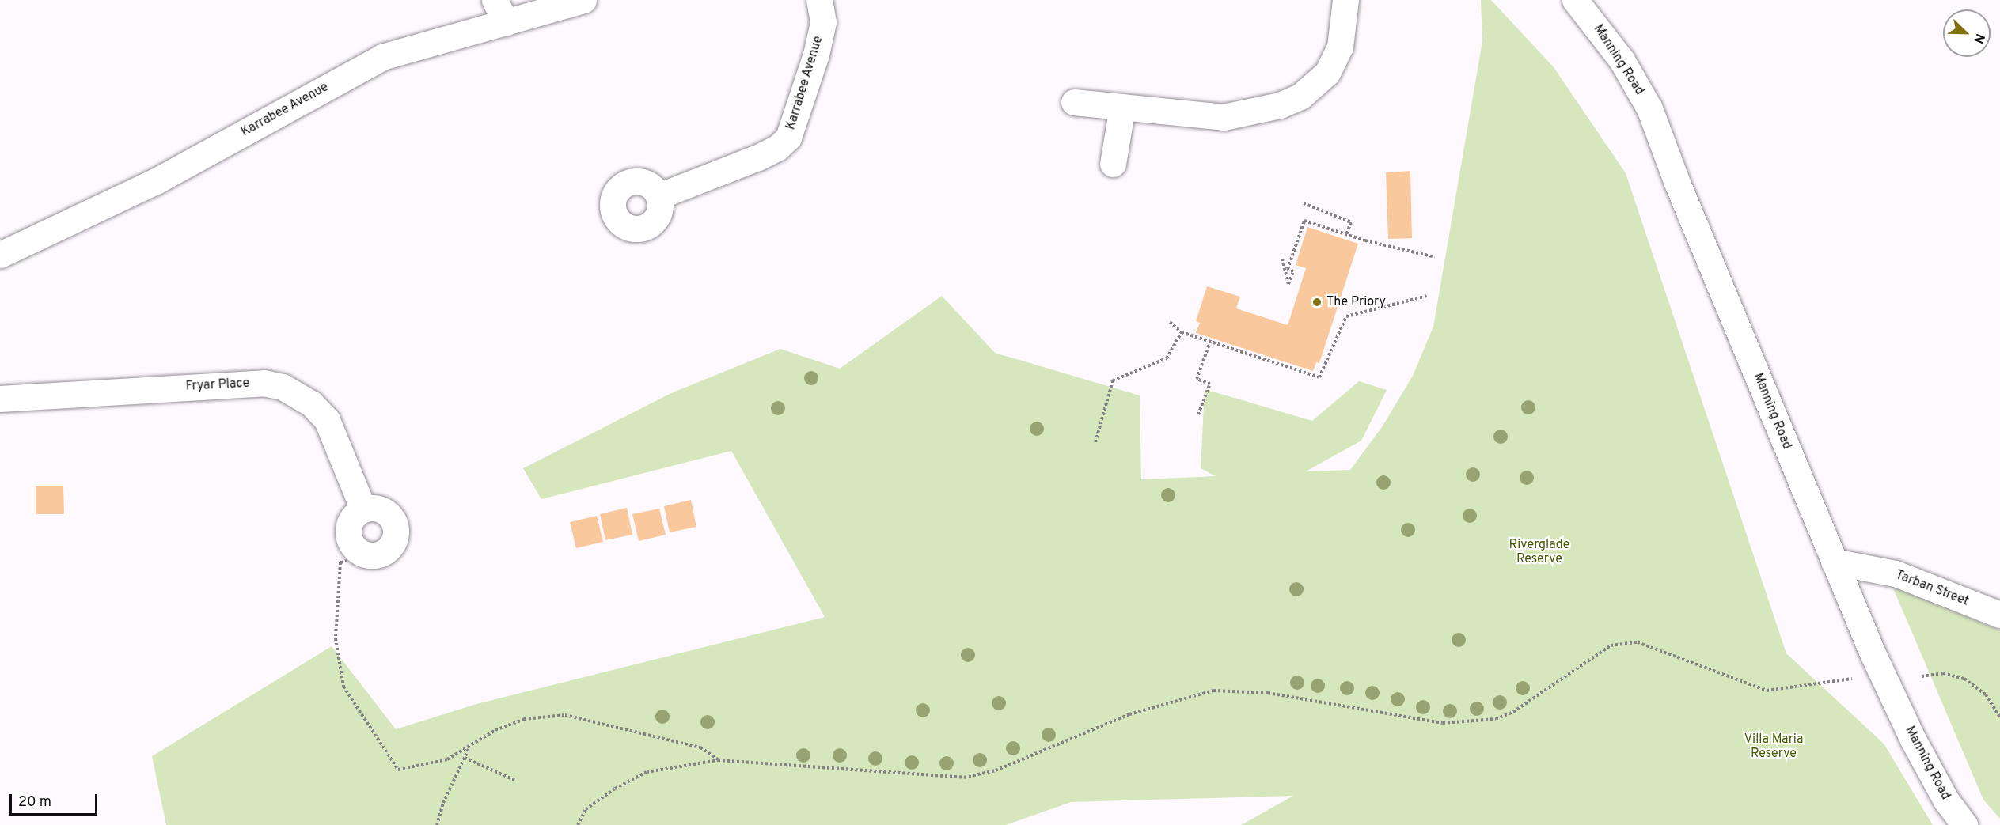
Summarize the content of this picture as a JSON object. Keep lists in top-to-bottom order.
{
  "streets": {
    "street": [
      "Manning Road",
      "Karrabee Avenue",
      "Fryar Place",
      "Tarban Street"
    ]
  },
  "crossings": [
    ["Manning Road", "Tarban Street"]
  ],
  "parks": ["Riverglade Reserve", "Villa Maria Reserve"],
  "places": ["The Priory"],
  "scale_bar": "20 m",
  "north": "bottom right"
}
